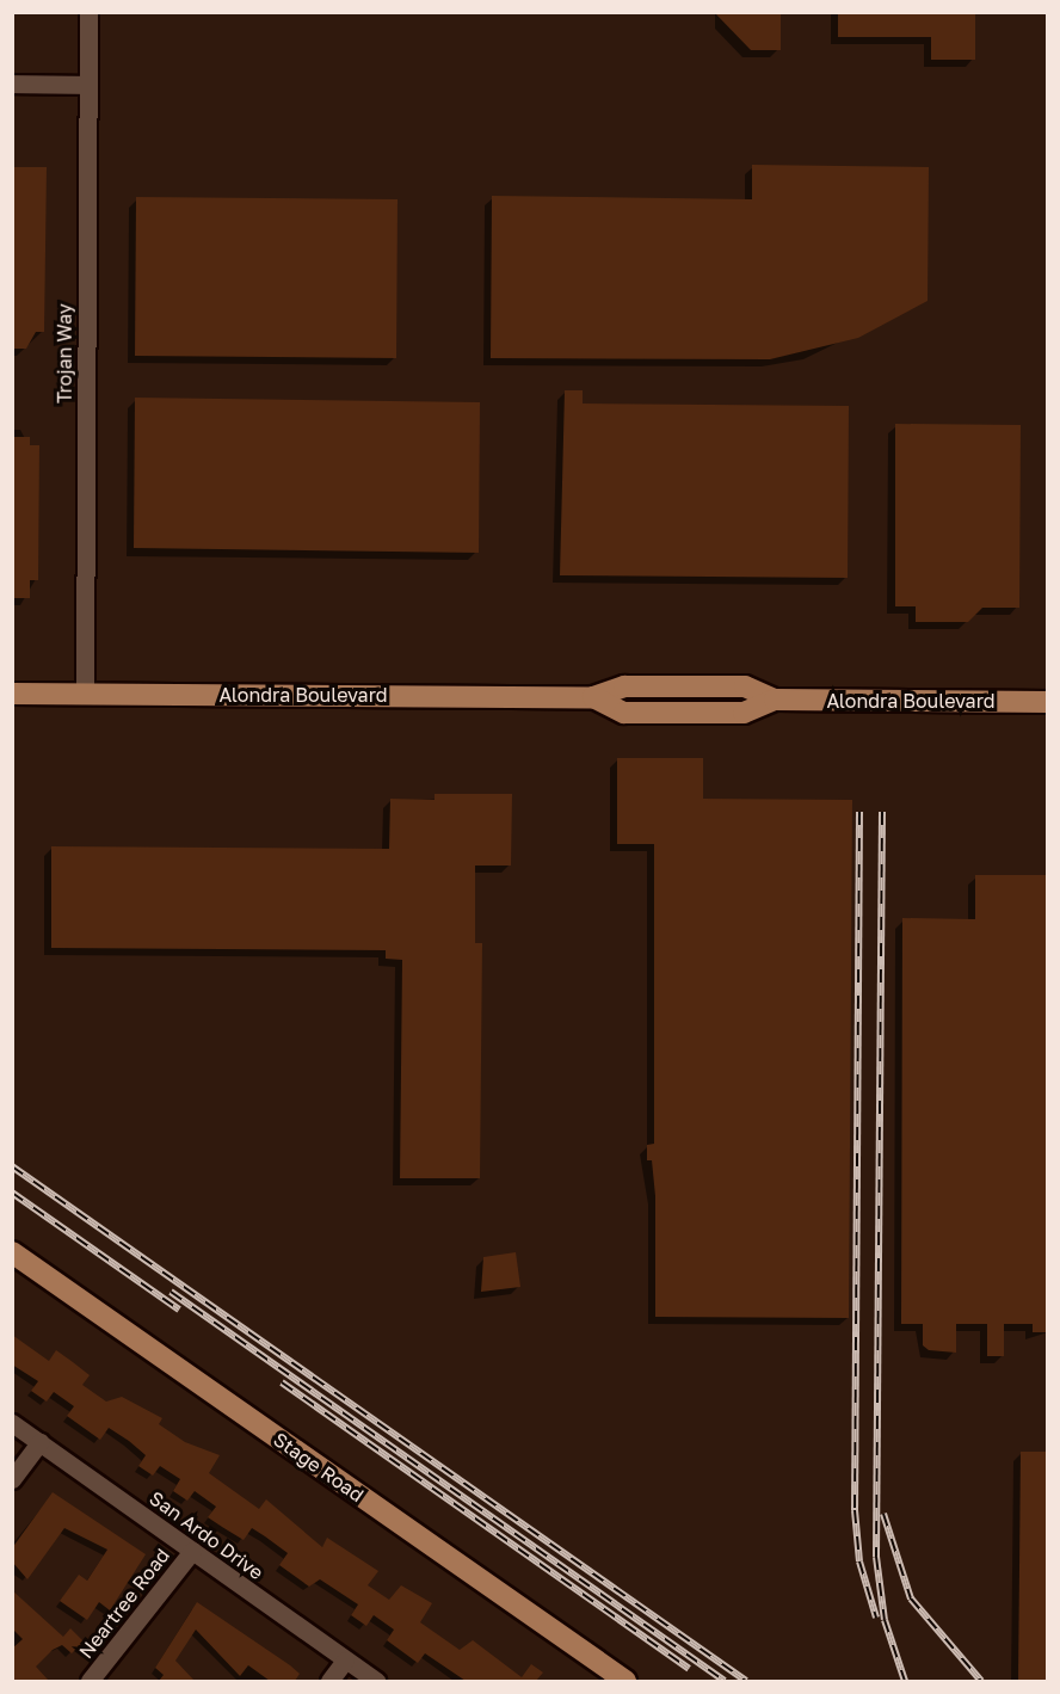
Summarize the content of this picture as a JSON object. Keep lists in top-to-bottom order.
{
  "streets": {
    "main road": ["Alondra Boulevard", "Stage Road"],
    "street": ["Trojan Way", "San Ardo Drive", "Neartree Road"]
  },
  "crossings": [
    ["Trojan Way", "Alondra Boulevard"],
    ["San Ardo Drive", "Neartree Road"]
  ]
}
